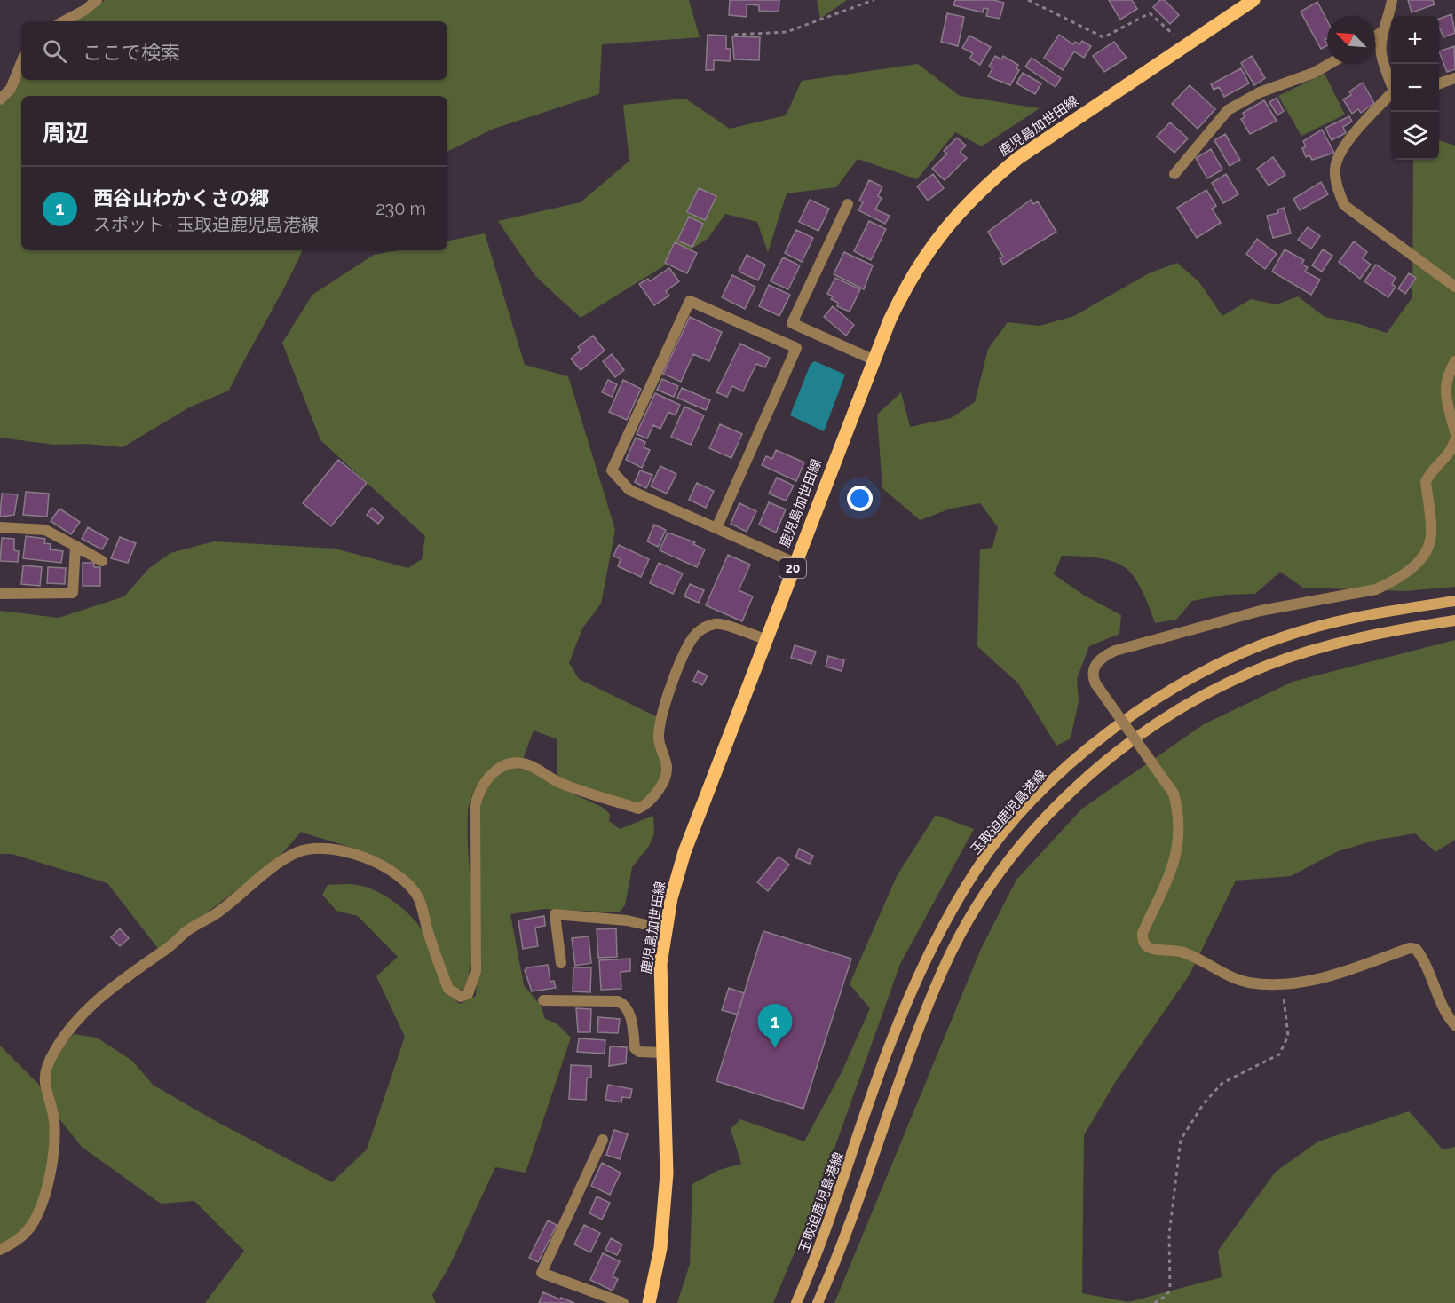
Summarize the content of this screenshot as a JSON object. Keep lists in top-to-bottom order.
{
  "streets": {
    "main road": ["鹿児島加世田線", "20", "玉取迫鹿児島港線"]
  },
  "north": "top left",
  "page": {
    "map_buttons": ["+", "−"],
    "search": "ここで検索",
    "heading": "周辺",
    "list": [
      {
        "mark": "1",
        "name": "西谷山わかくさの郷",
        "note": "スポット · 玉取迫鹿児島港線",
        "value": "230 m"
      }
    ],
    "pins": "1"
  }
}
